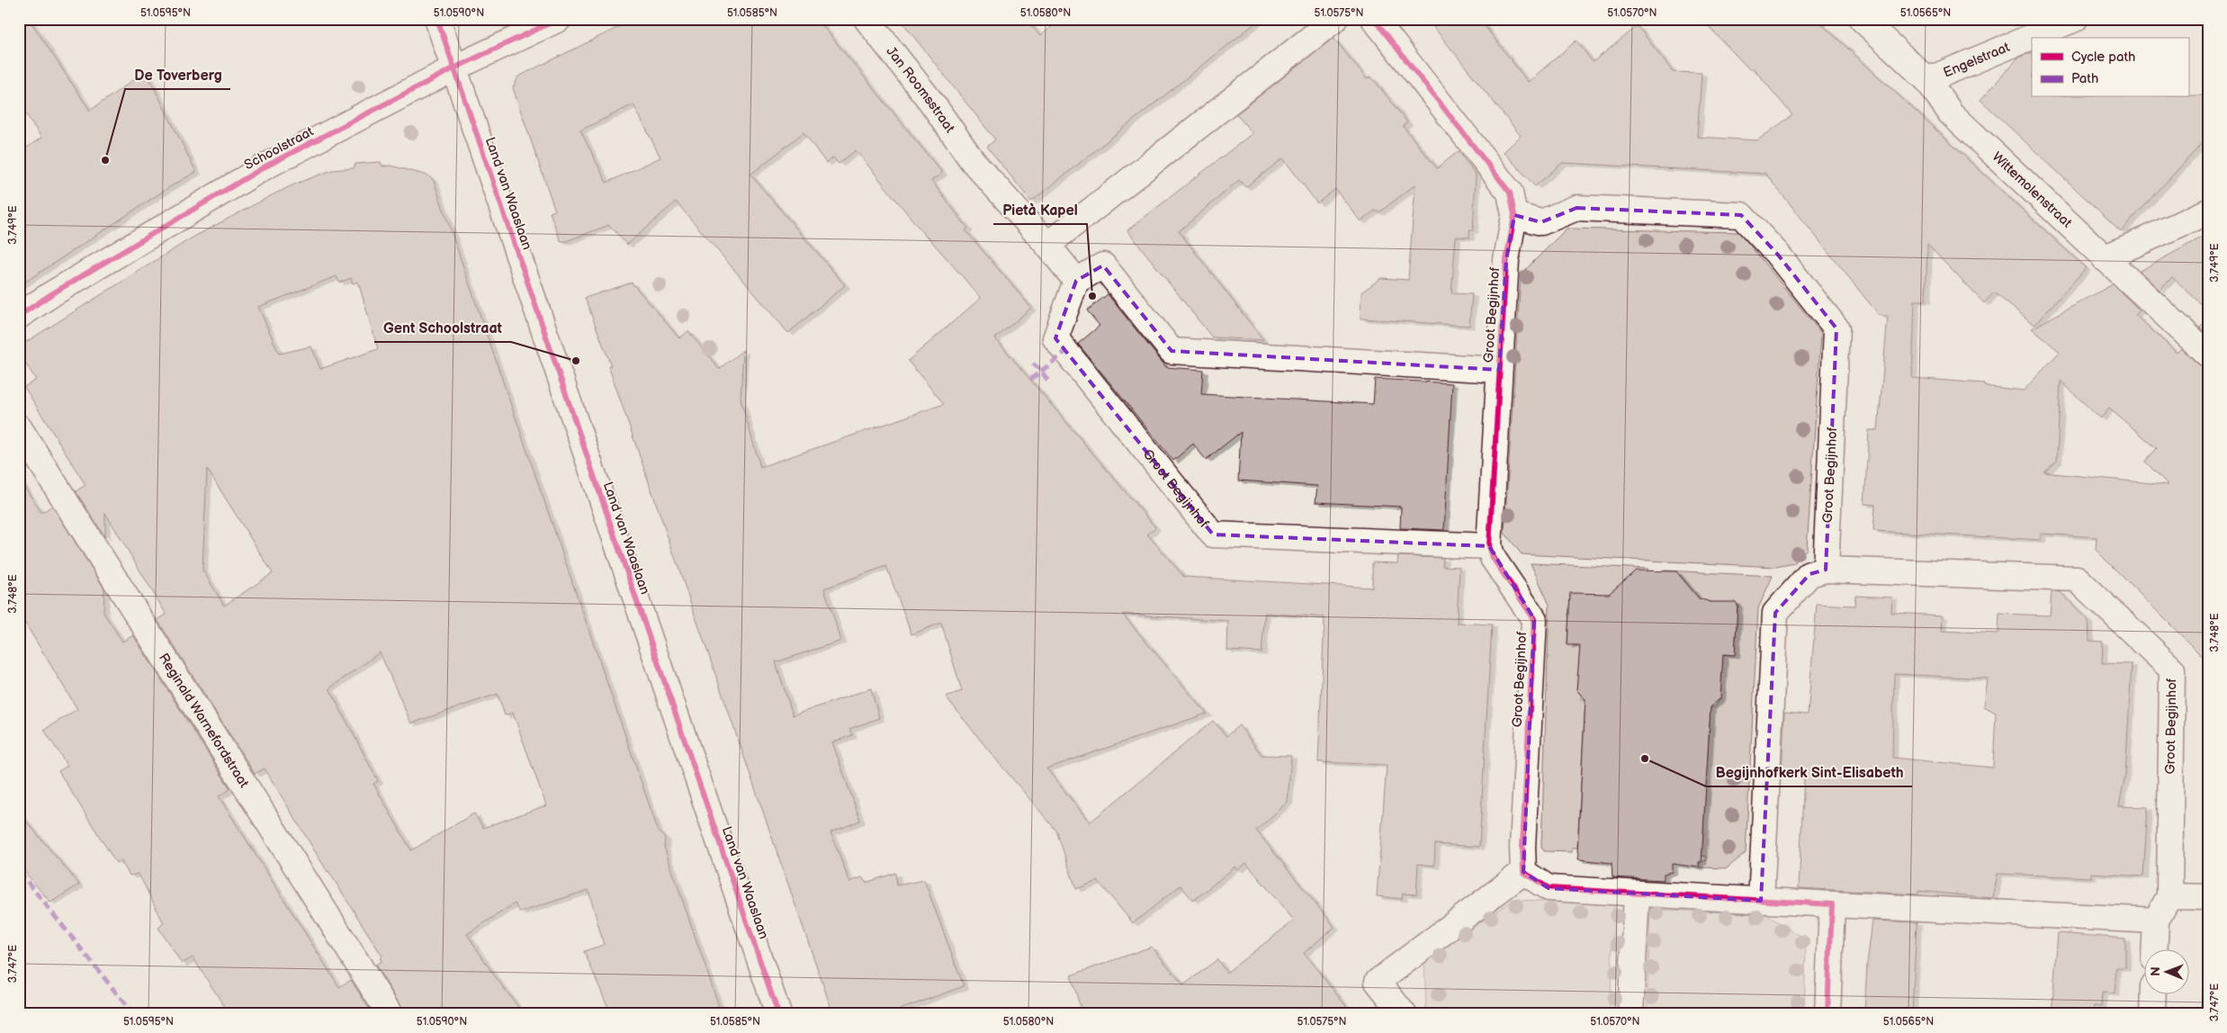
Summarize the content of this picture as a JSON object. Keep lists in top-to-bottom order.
{
  "streets": {
    "street": [
      "Engelstraat",
      "Jan Roomsstraat",
      "Schoolstraat",
      "Wittemolenstraat",
      "Land van Waaslaan",
      "Groot Begijnhof",
      "Reginald Warnefordstraat"
    ]
  },
  "crossings": [
    ["Engelstraat", "Wittemolenstraat"],
    ["Schoolstraat", "Land van Waaslaan"]
  ],
  "places": [
    "De Toverberg",
    "Pietà Kapel",
    "Gent Schoolstraat",
    "Begijnhofkerk Sint-Elisabeth"
  ],
  "legend": ["Cycle path", "Path"],
  "north": "left",
  "coordinates": [
    "51.0595°N",
    "51.0590°N",
    "51.0585°N",
    "51.0580°N",
    "51.0575°N",
    "51.0570°N",
    "51.0565°N",
    "3.749°E",
    "3.748°E",
    "3.747°E"
  ]
}
